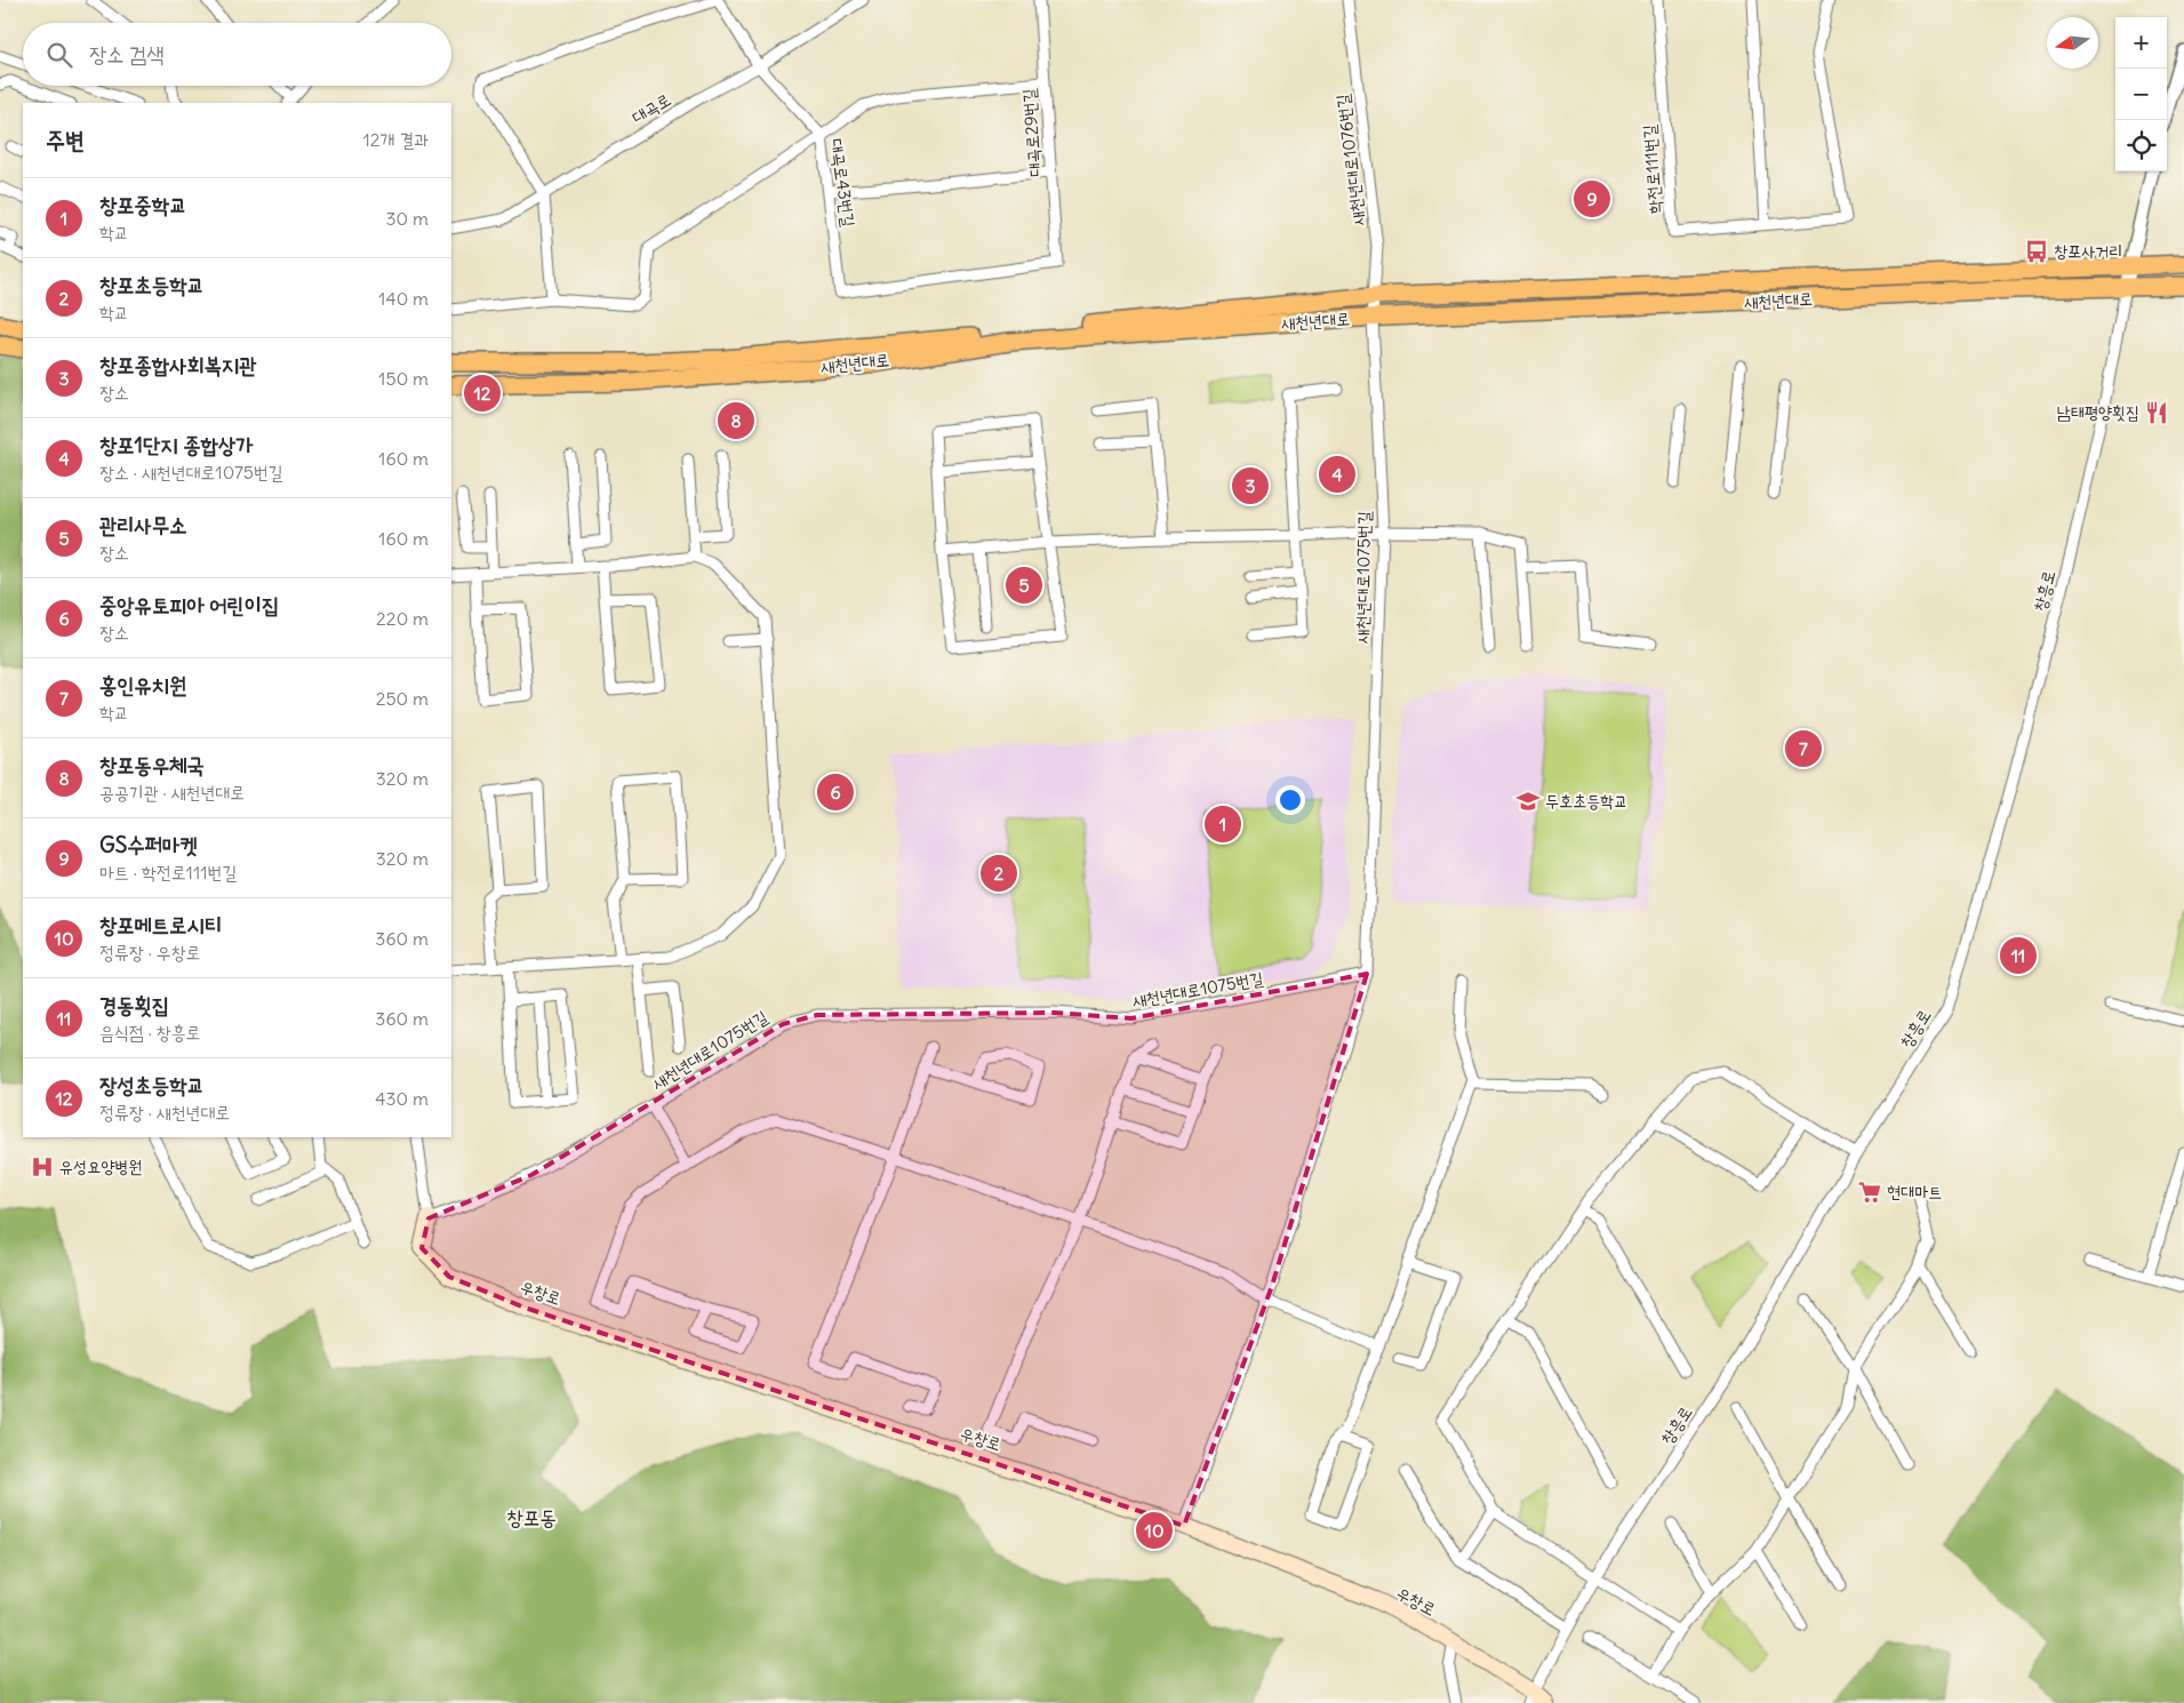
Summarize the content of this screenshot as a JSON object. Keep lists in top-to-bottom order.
{
  "streets": {
    "main road": ["새천년대로", "우창로"],
    "street": [
      "대곡로",
      "대곡로29번길",
      "새천년대로1076번길",
      "학전로111번길",
      "대곡로43번길",
      "새천년대로1075번길",
      "창흥로"
    ]
  },
  "crossings": [
    ["대곡로", "대곡로43번길"],
    ["대곡로29번길", "대곡로43번길"],
    ["새천년대로1076번길", "새천년대로"],
    ["새천년대로1076번길", "새천년대로1075번길"],
    ["새천년대로", "새천년대로1075번길"],
    ["새천년대로", "창흥로"],
    ["새천년대로1075번길", "우창로"],
    ["창흥로", "우창로"]
  ],
  "districts": ["창포동"],
  "places": {
    "bus stop": ["창포사거리"],
    "restaurant": ["남태평양횟집"],
    "school or university": ["두호초등학교"],
    "hospital": ["유성요양병원"],
    "supermarket": ["현대마트"]
  },
  "north": "left",
  "page": {
    "map_buttons": ["+", "−"],
    "search": "장소 검색",
    "heading": ["주변", "12개 결과"],
    "list": [
      {
        "mark": "1",
        "name": "창포중학교",
        "note": "학교",
        "value": "30 m"
      },
      {
        "mark": "2",
        "name": "창포초등학교",
        "note": "학교",
        "value": "140 m"
      },
      {
        "mark": "3",
        "name": "창포종합사회복지관",
        "note": "장소",
        "value": "150 m"
      },
      {
        "mark": "4",
        "name": "창포1단지 종합상가",
        "note": "장소 · 새천년대로1075번길",
        "value": "160 m"
      },
      {
        "mark": "5",
        "name": "관리사무소",
        "note": "장소",
        "value": "160 m"
      },
      {
        "mark": "6",
        "name": "중앙유토피아 어린이집",
        "note": "장소",
        "value": "220 m"
      },
      {
        "mark": "7",
        "name": "홍인유치원",
        "note": "학교",
        "value": "250 m"
      },
      {
        "mark": "8",
        "name": "창포동우체국",
        "note": "공공기관 · 새천년대로",
        "value": "320 m"
      },
      {
        "mark": "9",
        "name": "GS수퍼마켓",
        "note": "마트 · 학전로111번길",
        "value": "320 m"
      },
      {
        "mark": "10",
        "name": "창포메트로시티",
        "note": "정류장 · 우창로",
        "value": "360 m"
      },
      {
        "mark": "11",
        "name": "경동횟집",
        "note": "음식점 · 창흥로",
        "value": "360 m"
      },
      {
        "mark": "12",
        "name": "장성초등학교",
        "note": "정류장 · 새천년대로",
        "value": "430 m"
      }
    ],
    "pins": [
      "9",
      "12",
      "8",
      "4",
      "3",
      "5",
      "7",
      "6",
      "1",
      "2",
      "11",
      "10"
    ]
  }
}
